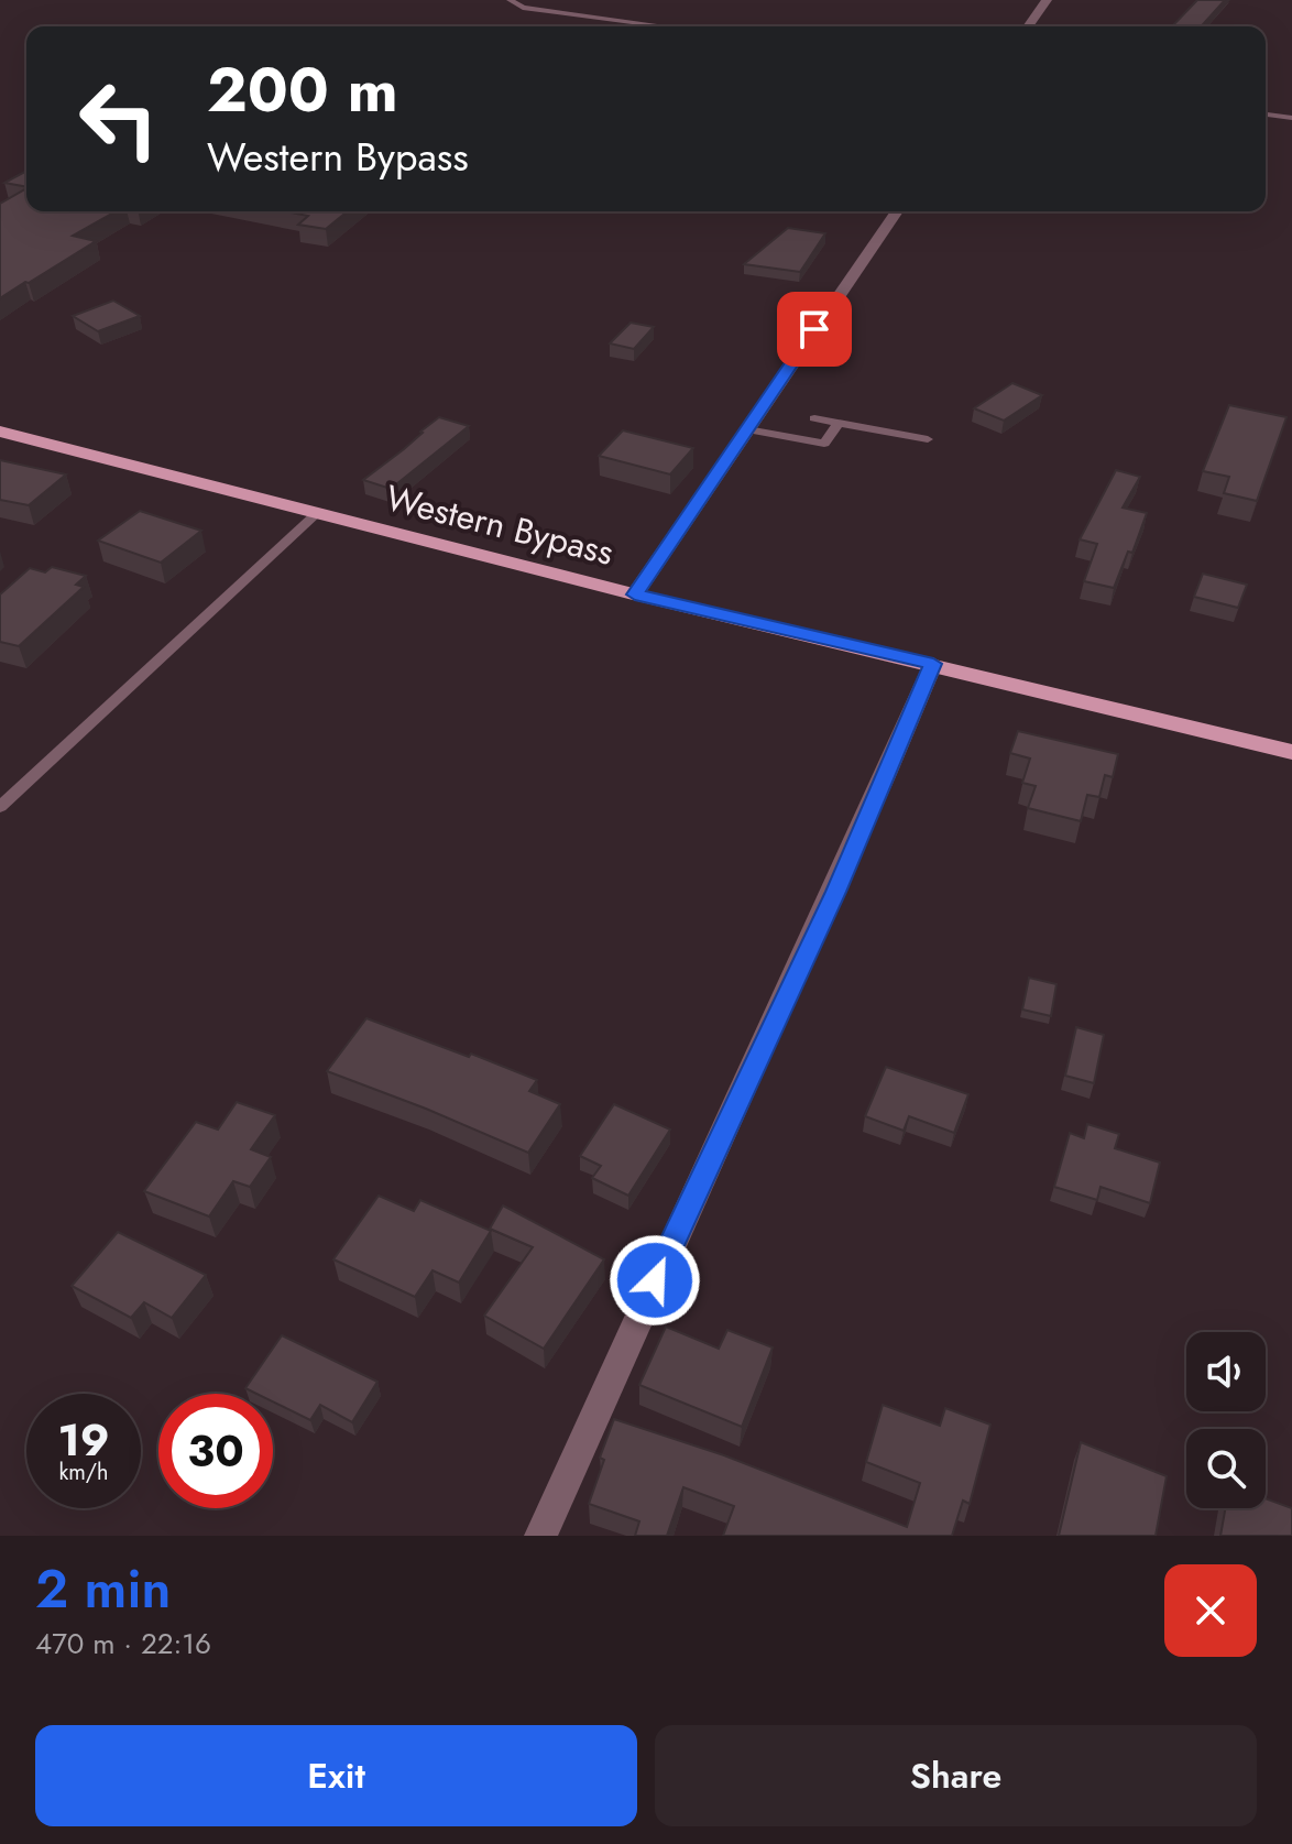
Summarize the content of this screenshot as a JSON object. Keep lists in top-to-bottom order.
{
  "streets": {
    "main road": ["Western Bypass"]
  },
  "page": {
    "turn": ["200 m", "Western Bypass"],
    "speed": "19 km/h",
    "limit": "30",
    "heading": ["2 min", "470 m · 22:16"],
    "buttons": ["Exit", "Share"]
  }
}
